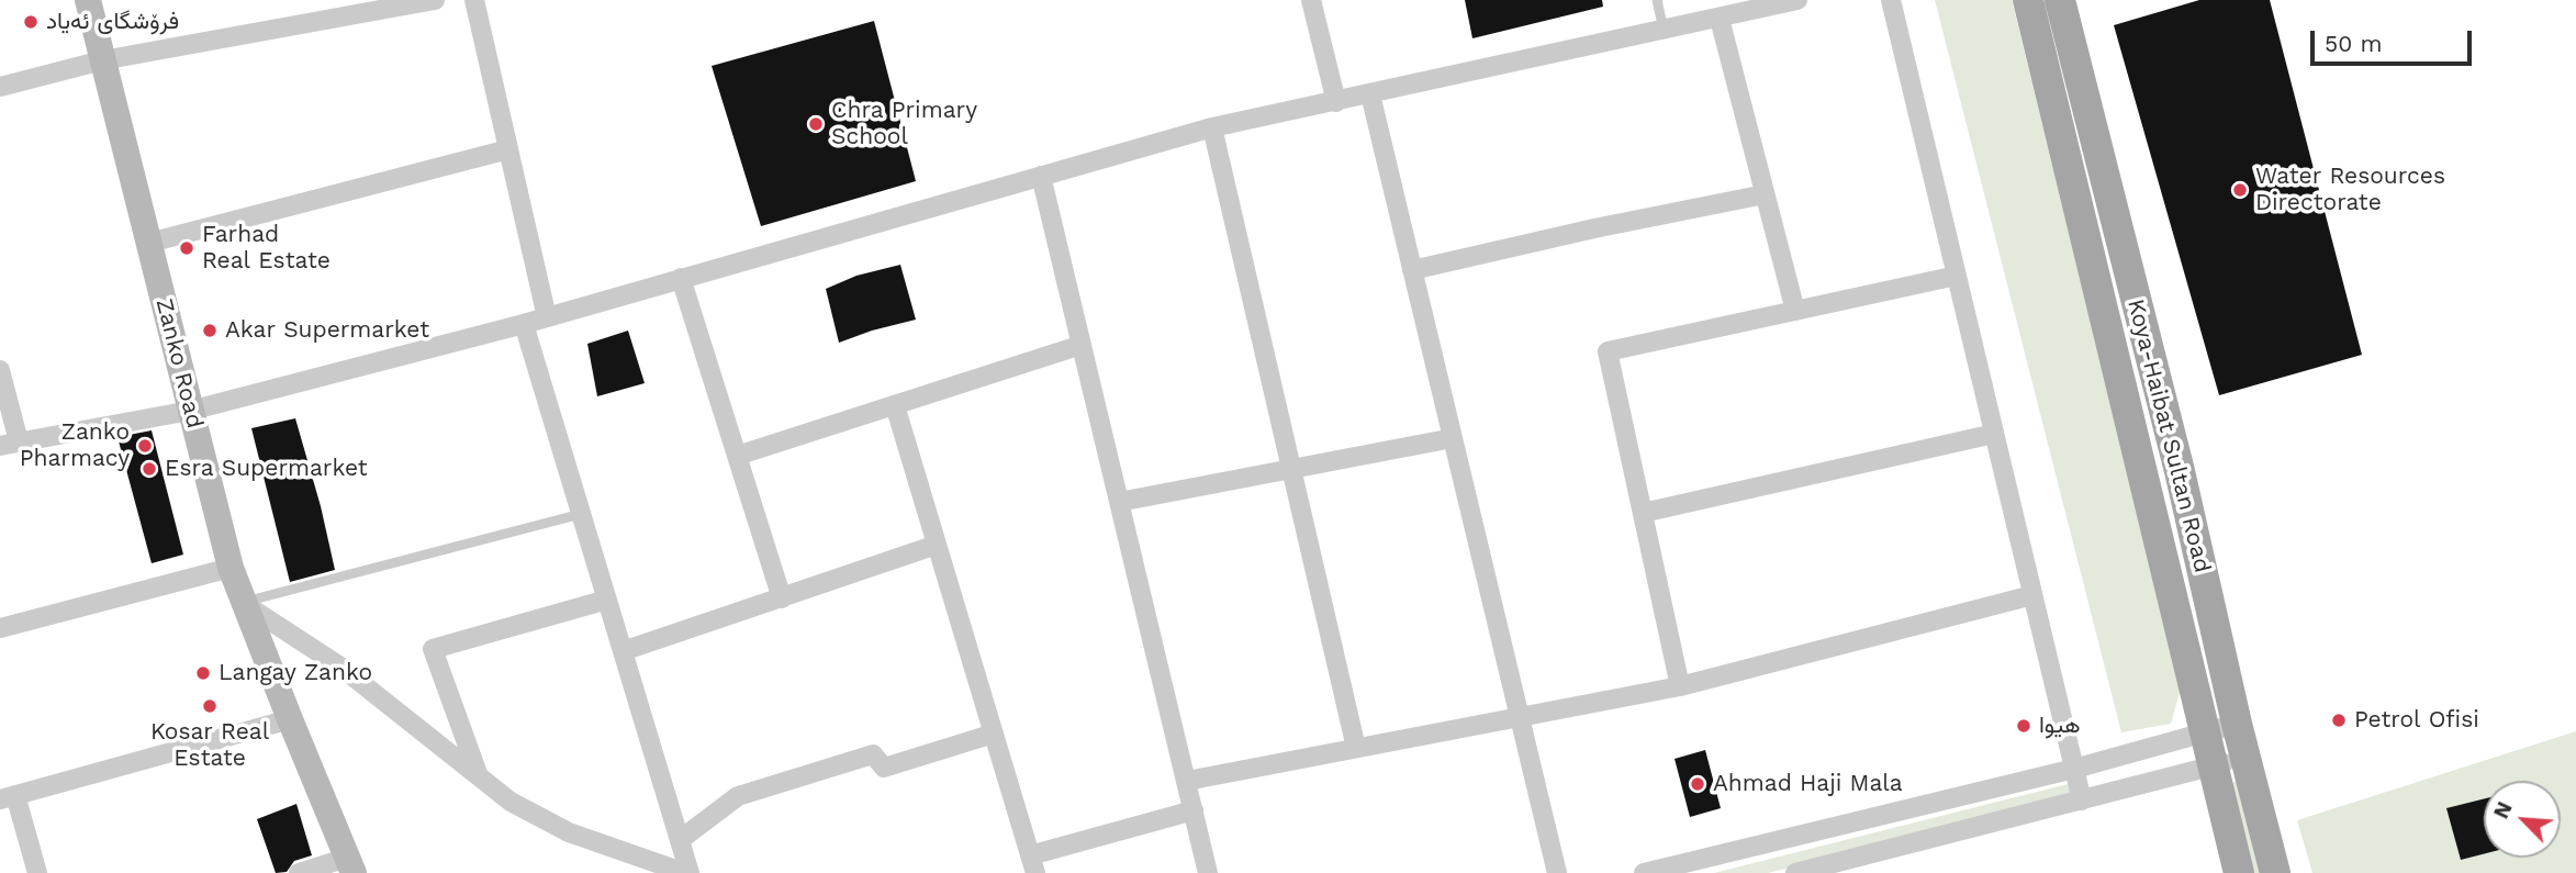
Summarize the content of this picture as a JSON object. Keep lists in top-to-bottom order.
{
  "streets": {
    "main road": ["Koya-Haibat Sultan Road"],
    "street": ["Zanko Road"]
  },
  "places": [
    "فرۆشگای ئەیاد",
    "Chra Primary School",
    "Water Resources Directorate",
    "Farhad Real Estate",
    "Akar Supermarket",
    "Zanko Pharmacy",
    "Esra Supermarket",
    "Langay Zanko",
    "Kosar Real Estate",
    "Petrol Ofisi",
    "هیوا",
    "Ahmad Haji Mala"
  ],
  "scale_bar": "50 m",
  "north": "top left"
}
